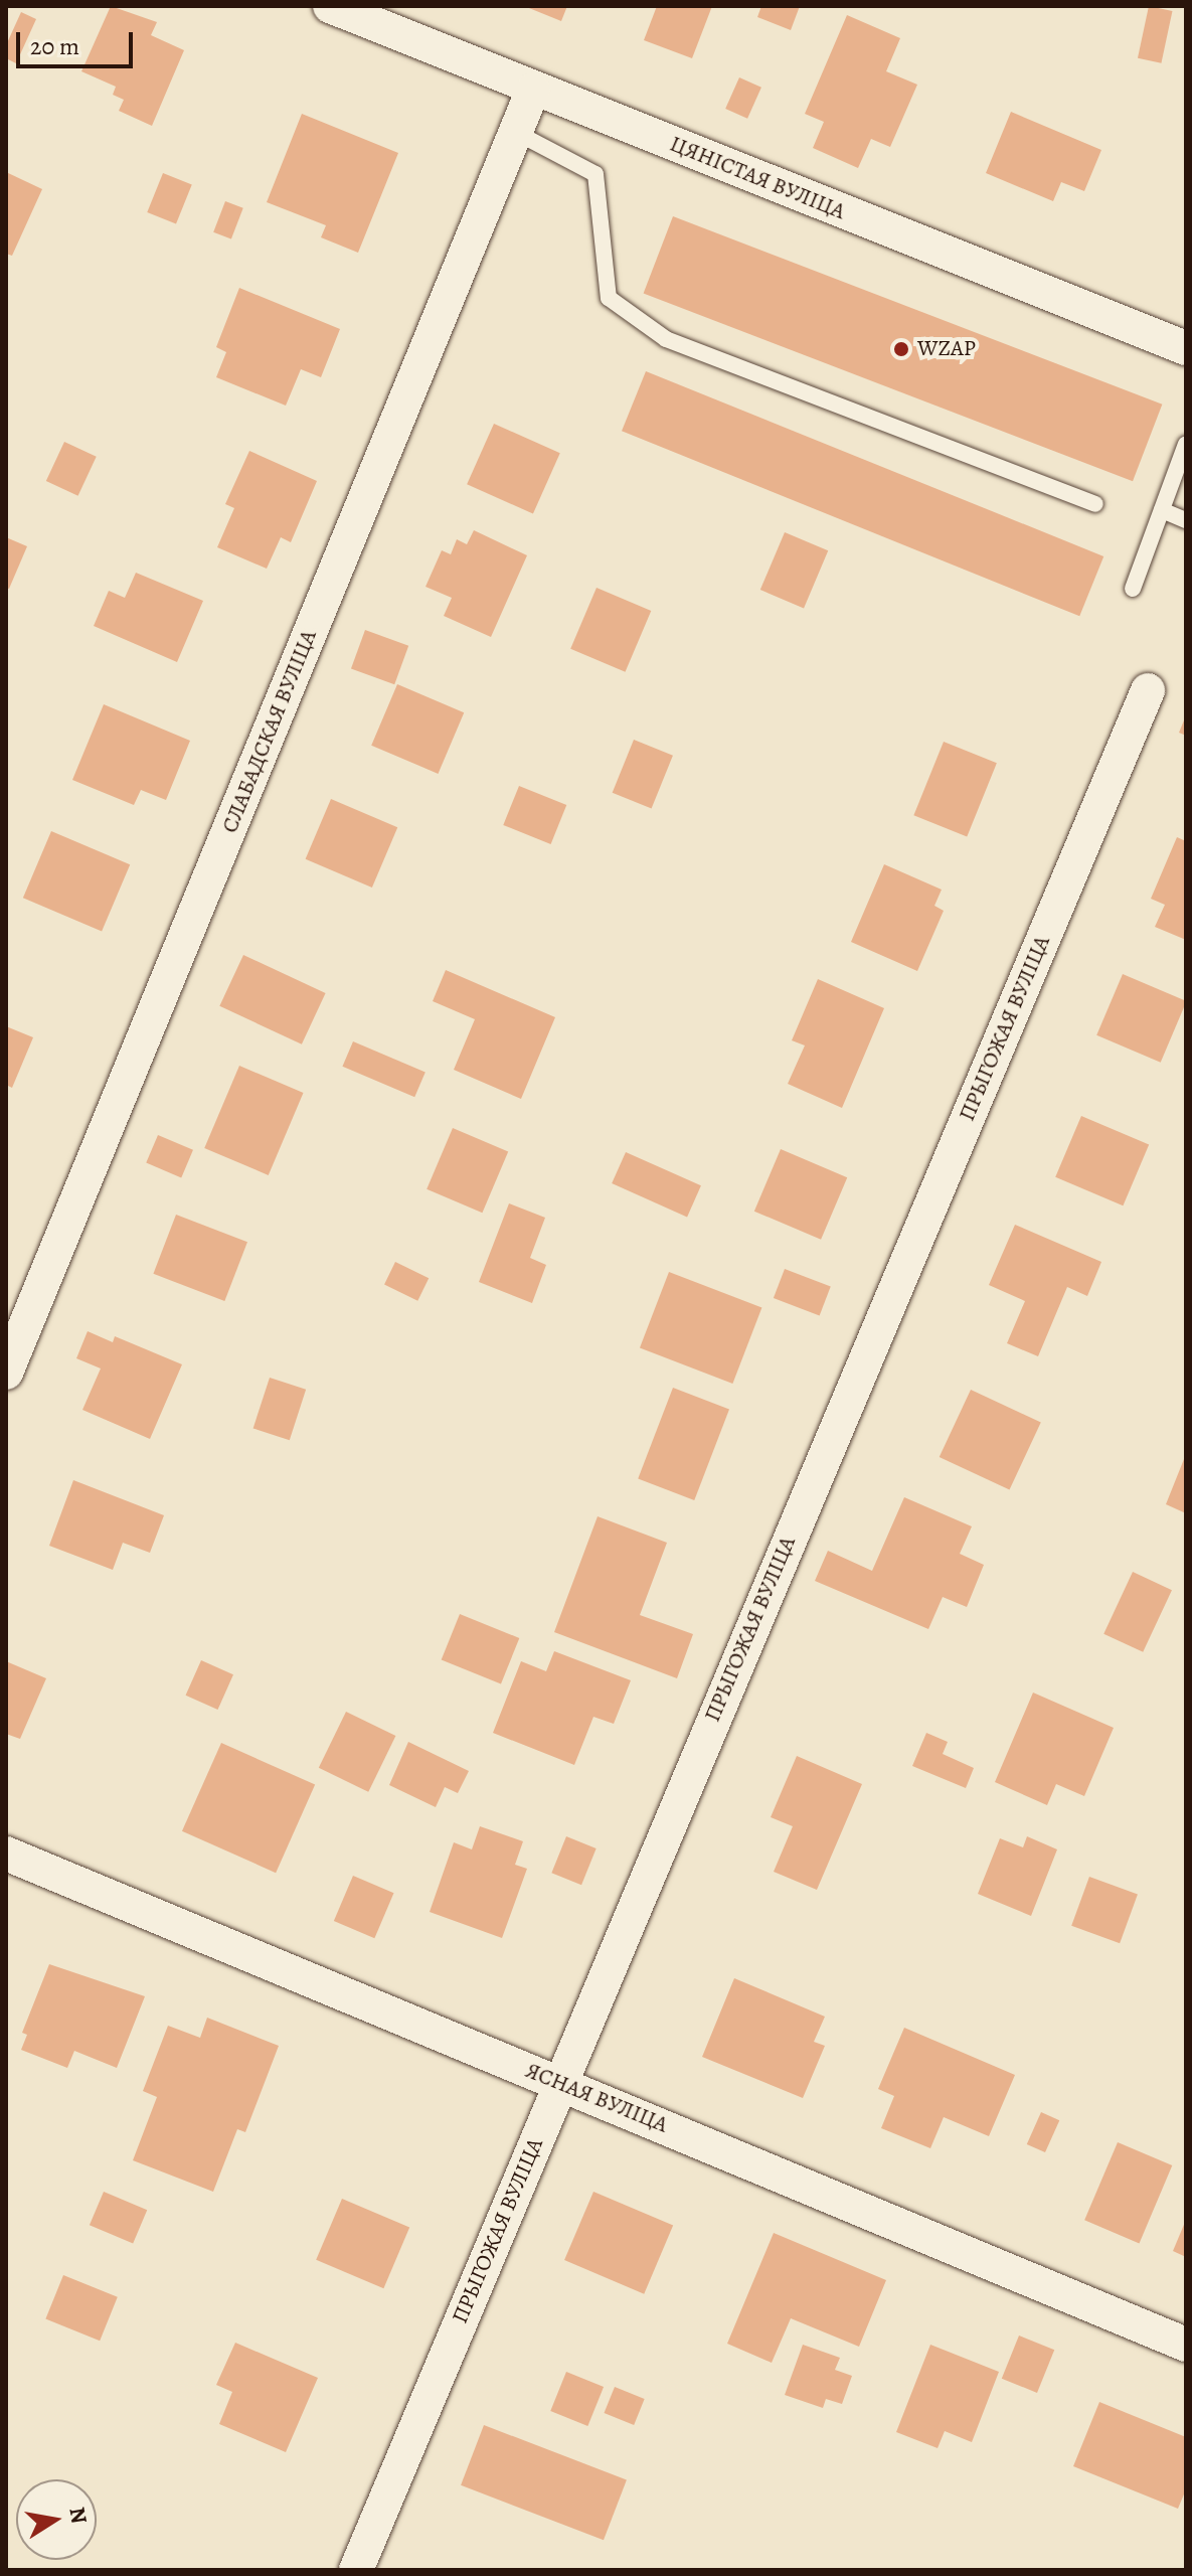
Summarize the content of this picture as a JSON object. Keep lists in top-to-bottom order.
{
  "streets": {
    "street": [
      "ЦЯНІСТАЯ ВУЛІЦА",
      "СЛАБАДСКАЯ ВУЛІЦА",
      "ПРЫГОЖАЯ ВУЛІЦА",
      "ЯСНАЯ ВУЛІЦА"
    ]
  },
  "crossings": [
    ["ЦЯНІСТАЯ ВУЛІЦА", "СЛАБАДСКАЯ ВУЛІЦА"],
    ["ПРЫГОЖАЯ ВУЛІЦА", "ЯСНАЯ ВУЛІЦА"]
  ],
  "places": ["WZAP"],
  "scale_bar": "20 m",
  "north": "right"
}
